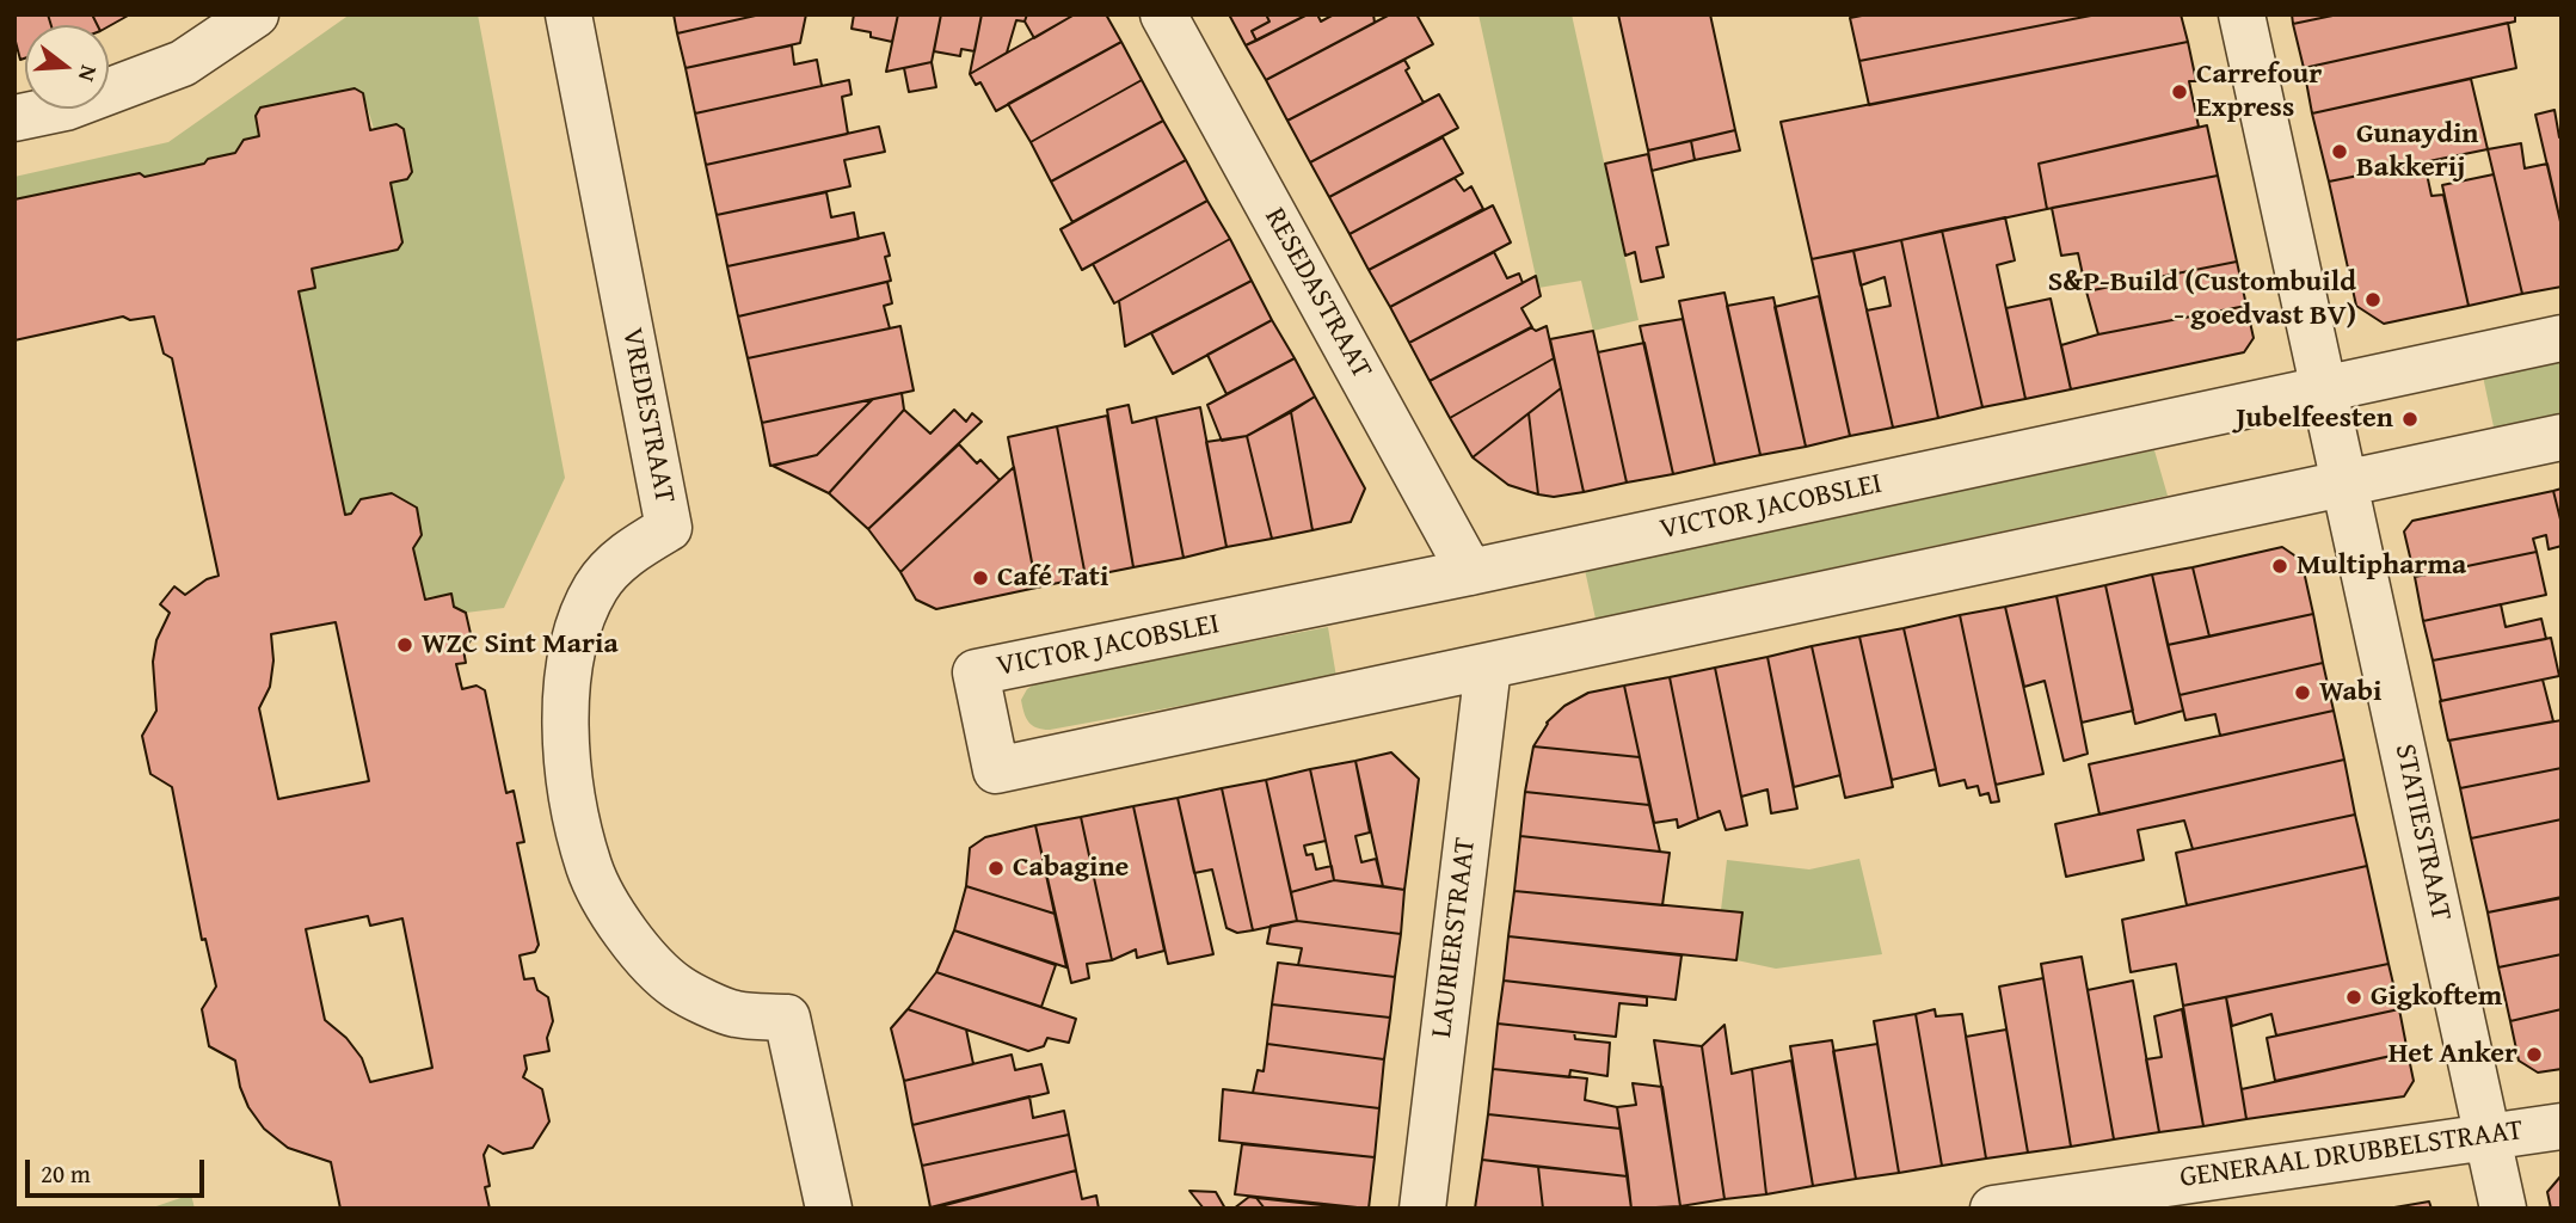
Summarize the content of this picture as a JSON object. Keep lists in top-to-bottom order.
{
  "streets": {
    "street": [
      "RESEDASTRAAT",
      "VREDESTRAAT",
      "VICTOR JACOBSLEI",
      "STATIESTRAAT",
      "LAURIERSTRAAT",
      "GENERAAL DRUBBELSTRAAT"
    ]
  },
  "crossings": [
    ["RESEDASTRAAT", "VICTOR JACOBSLEI"],
    ["VICTOR JACOBSLEI", "STATIESTRAAT"],
    ["VICTOR JACOBSLEI", "LAURIERSTRAAT"],
    ["STATIESTRAAT", "GENERAAL DRUBBELSTRAAT"]
  ],
  "places": [
    "Carrefour Express",
    "Gunaydin Bakkerij",
    "S&P-Build (Custombuild - goedvast BV)",
    "Jubelfeesten",
    "Multipharma",
    "Café Tati",
    "WZC Sint Maria",
    "Wabi",
    "Cabagine",
    "Gigkoftem",
    "Het Anker"
  ],
  "scale_bar": "20 m",
  "north": "right"
}
